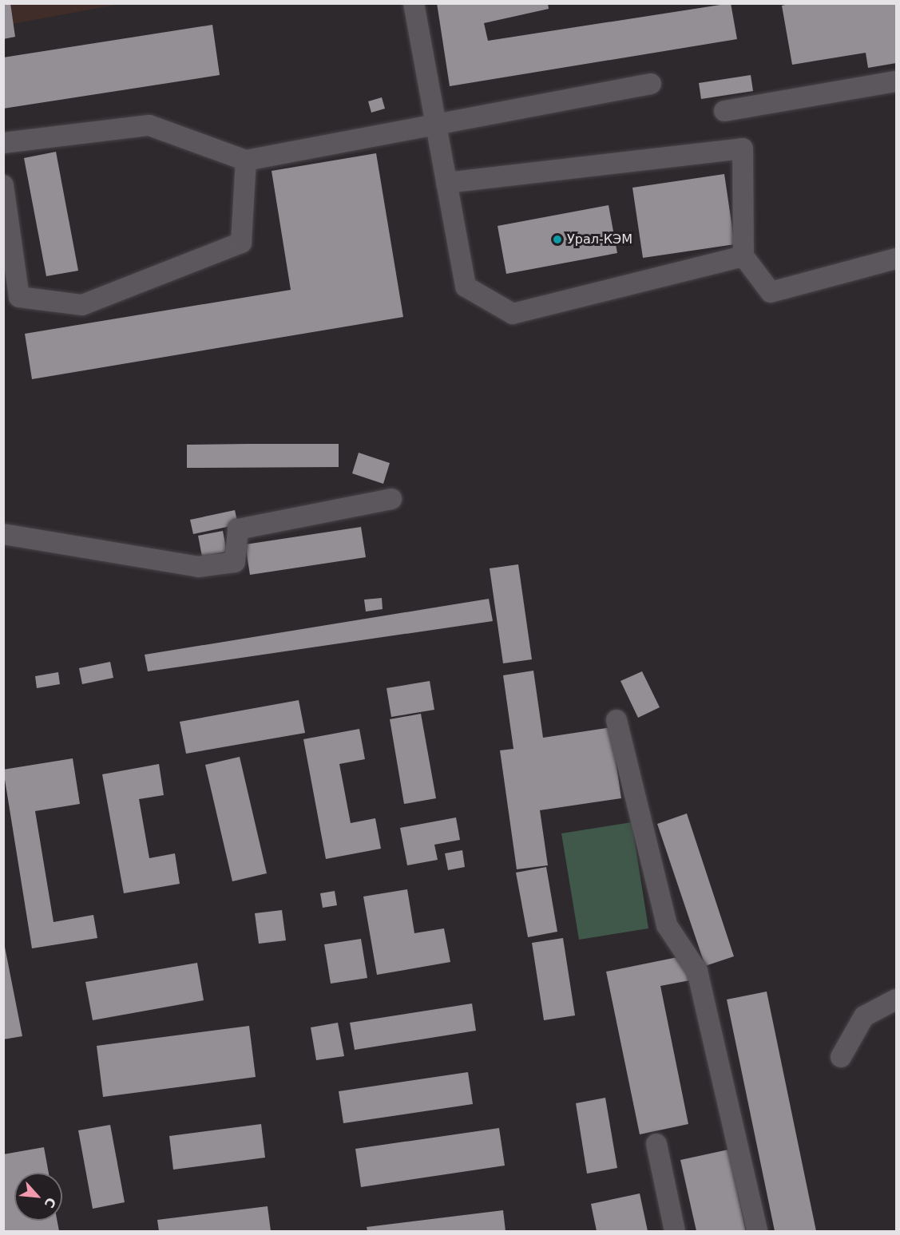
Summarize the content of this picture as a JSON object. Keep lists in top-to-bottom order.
{
  "places": ["Урал-КЭМ"],
  "north": "bottom right"
}
